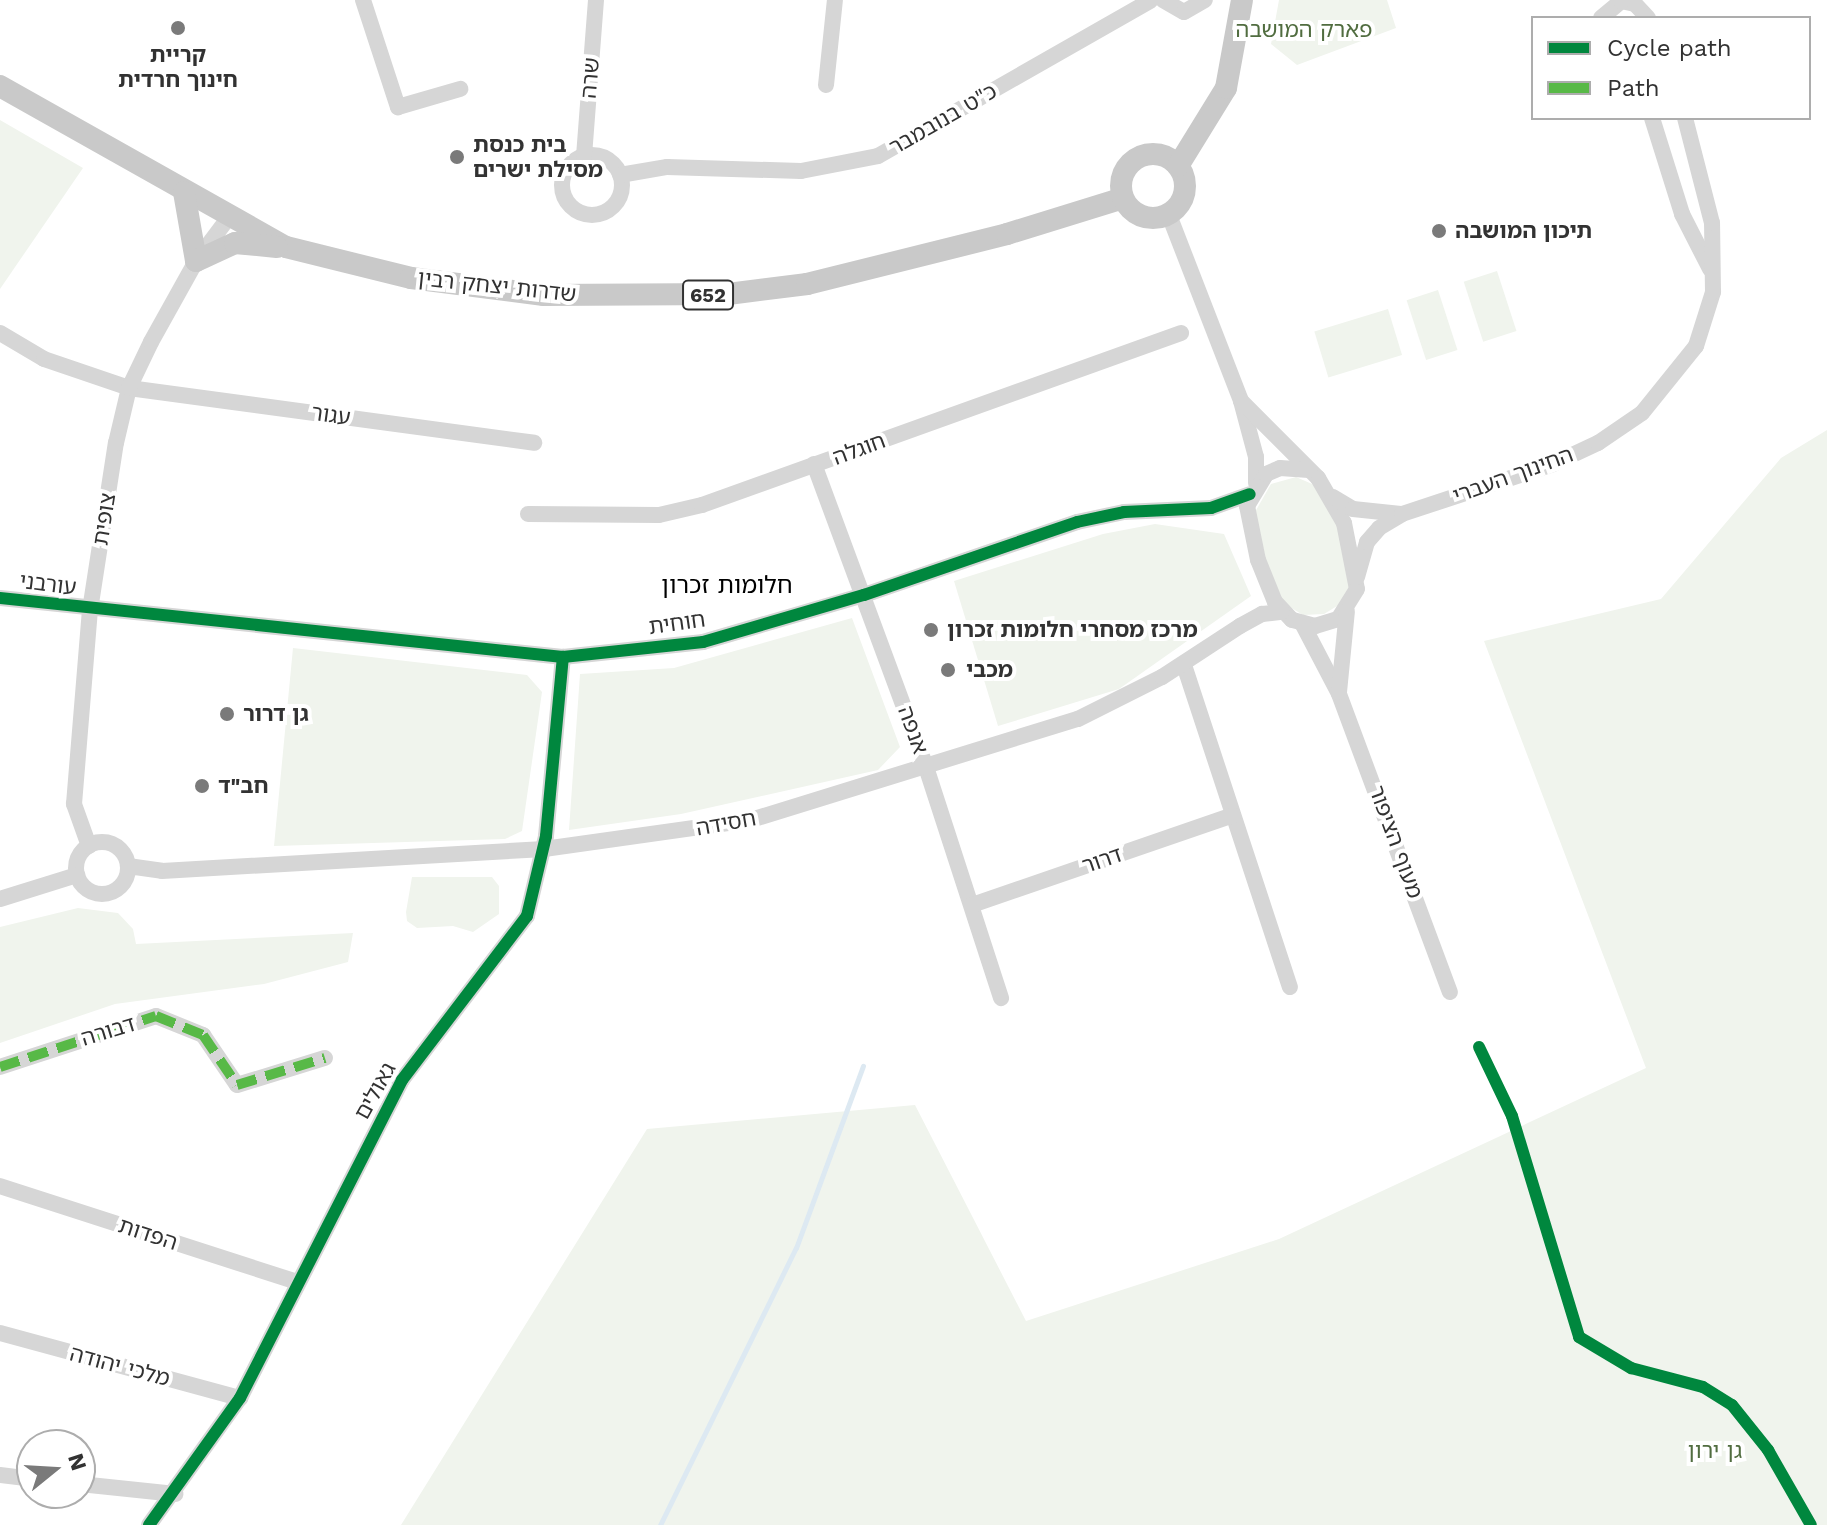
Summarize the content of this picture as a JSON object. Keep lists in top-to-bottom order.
{
  "streets": {
    "main road": ["שדרות יצחק רבין", "652"],
    "street": [
      "שרה",
      "כ\"ט בנובמבר",
      "עגור",
      "חוגלה",
      "החינוך העברי",
      "צופית",
      "עורבני",
      "חוחית",
      "אנפה",
      "חסידה",
      "מעוף הציפור",
      "דרור",
      "דבורה",
      "גאולים",
      "הפדות",
      "מלכי יהודה"
    ]
  },
  "crossings": [
    ["שרה", "כ\"ט בנובמבר"],
    ["שדרות יצחק רבין", "צופית"],
    ["עגור", "צופית"],
    ["חוגלה", "אנפה"],
    ["החינוך העברי", "חוחית"],
    ["החינוך העברי", "חסידה"],
    ["החינוך העברי", "מעוף הציפור"],
    ["צופית", "עורבני"],
    ["צופית", "חוחית"],
    ["צופית", "חסידה"],
    ["עורבני", "חוחית"],
    ["חוחית", "אנפה"],
    ["חוחית", "חסידה"],
    ["חוחית", "מעוף הציפור"],
    ["חוחית", "גאולים"],
    ["אנפה", "חסידה"],
    ["אנפה", "דרור"],
    ["חסידה", "מעוף הציפור"],
    ["חסידה", "גאולים"],
    ["גאולים", "הפדות"],
    ["גאולים", "מלכי יהודה"]
  ],
  "districts": ["חלומות זכרון"],
  "parks": ["פארק המושבה", "גן ירון"],
  "places": [
    "קריית חינוך חרדית",
    "בית כנסת מסילת ישרים",
    "תיכון המושבה",
    "מרכז מסחרי חלומות זכרון",
    "מכבי",
    "גן דרור",
    "חב\"ד"
  ],
  "legend": ["Cycle path", "Path"],
  "north": "right"
}
